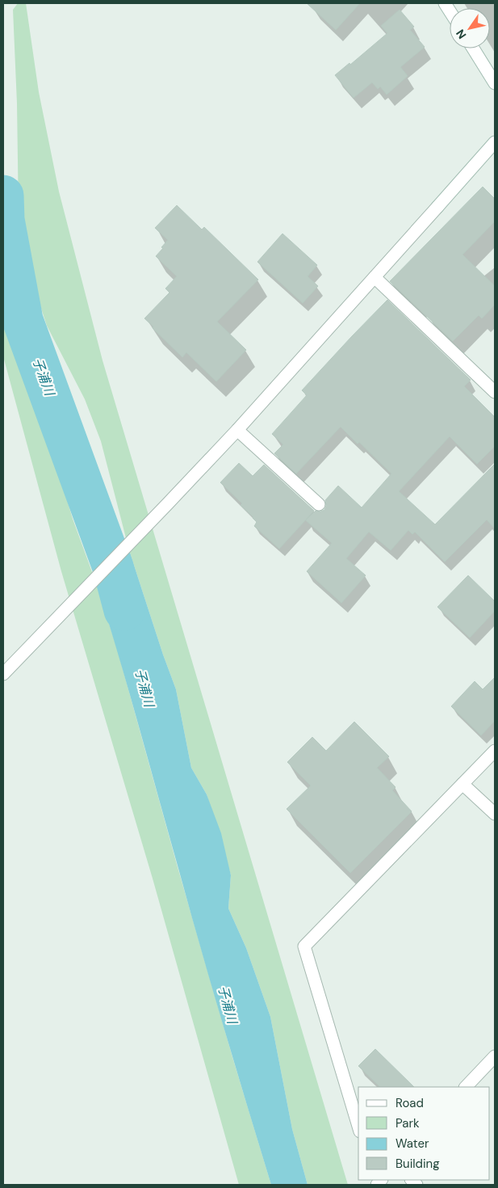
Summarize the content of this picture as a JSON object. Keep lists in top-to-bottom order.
{
  "water": ["子浦川"],
  "legend": [
    "Road",
    "Park",
    "Water",
    "Building"
  ],
  "north": "bottom left"
}
